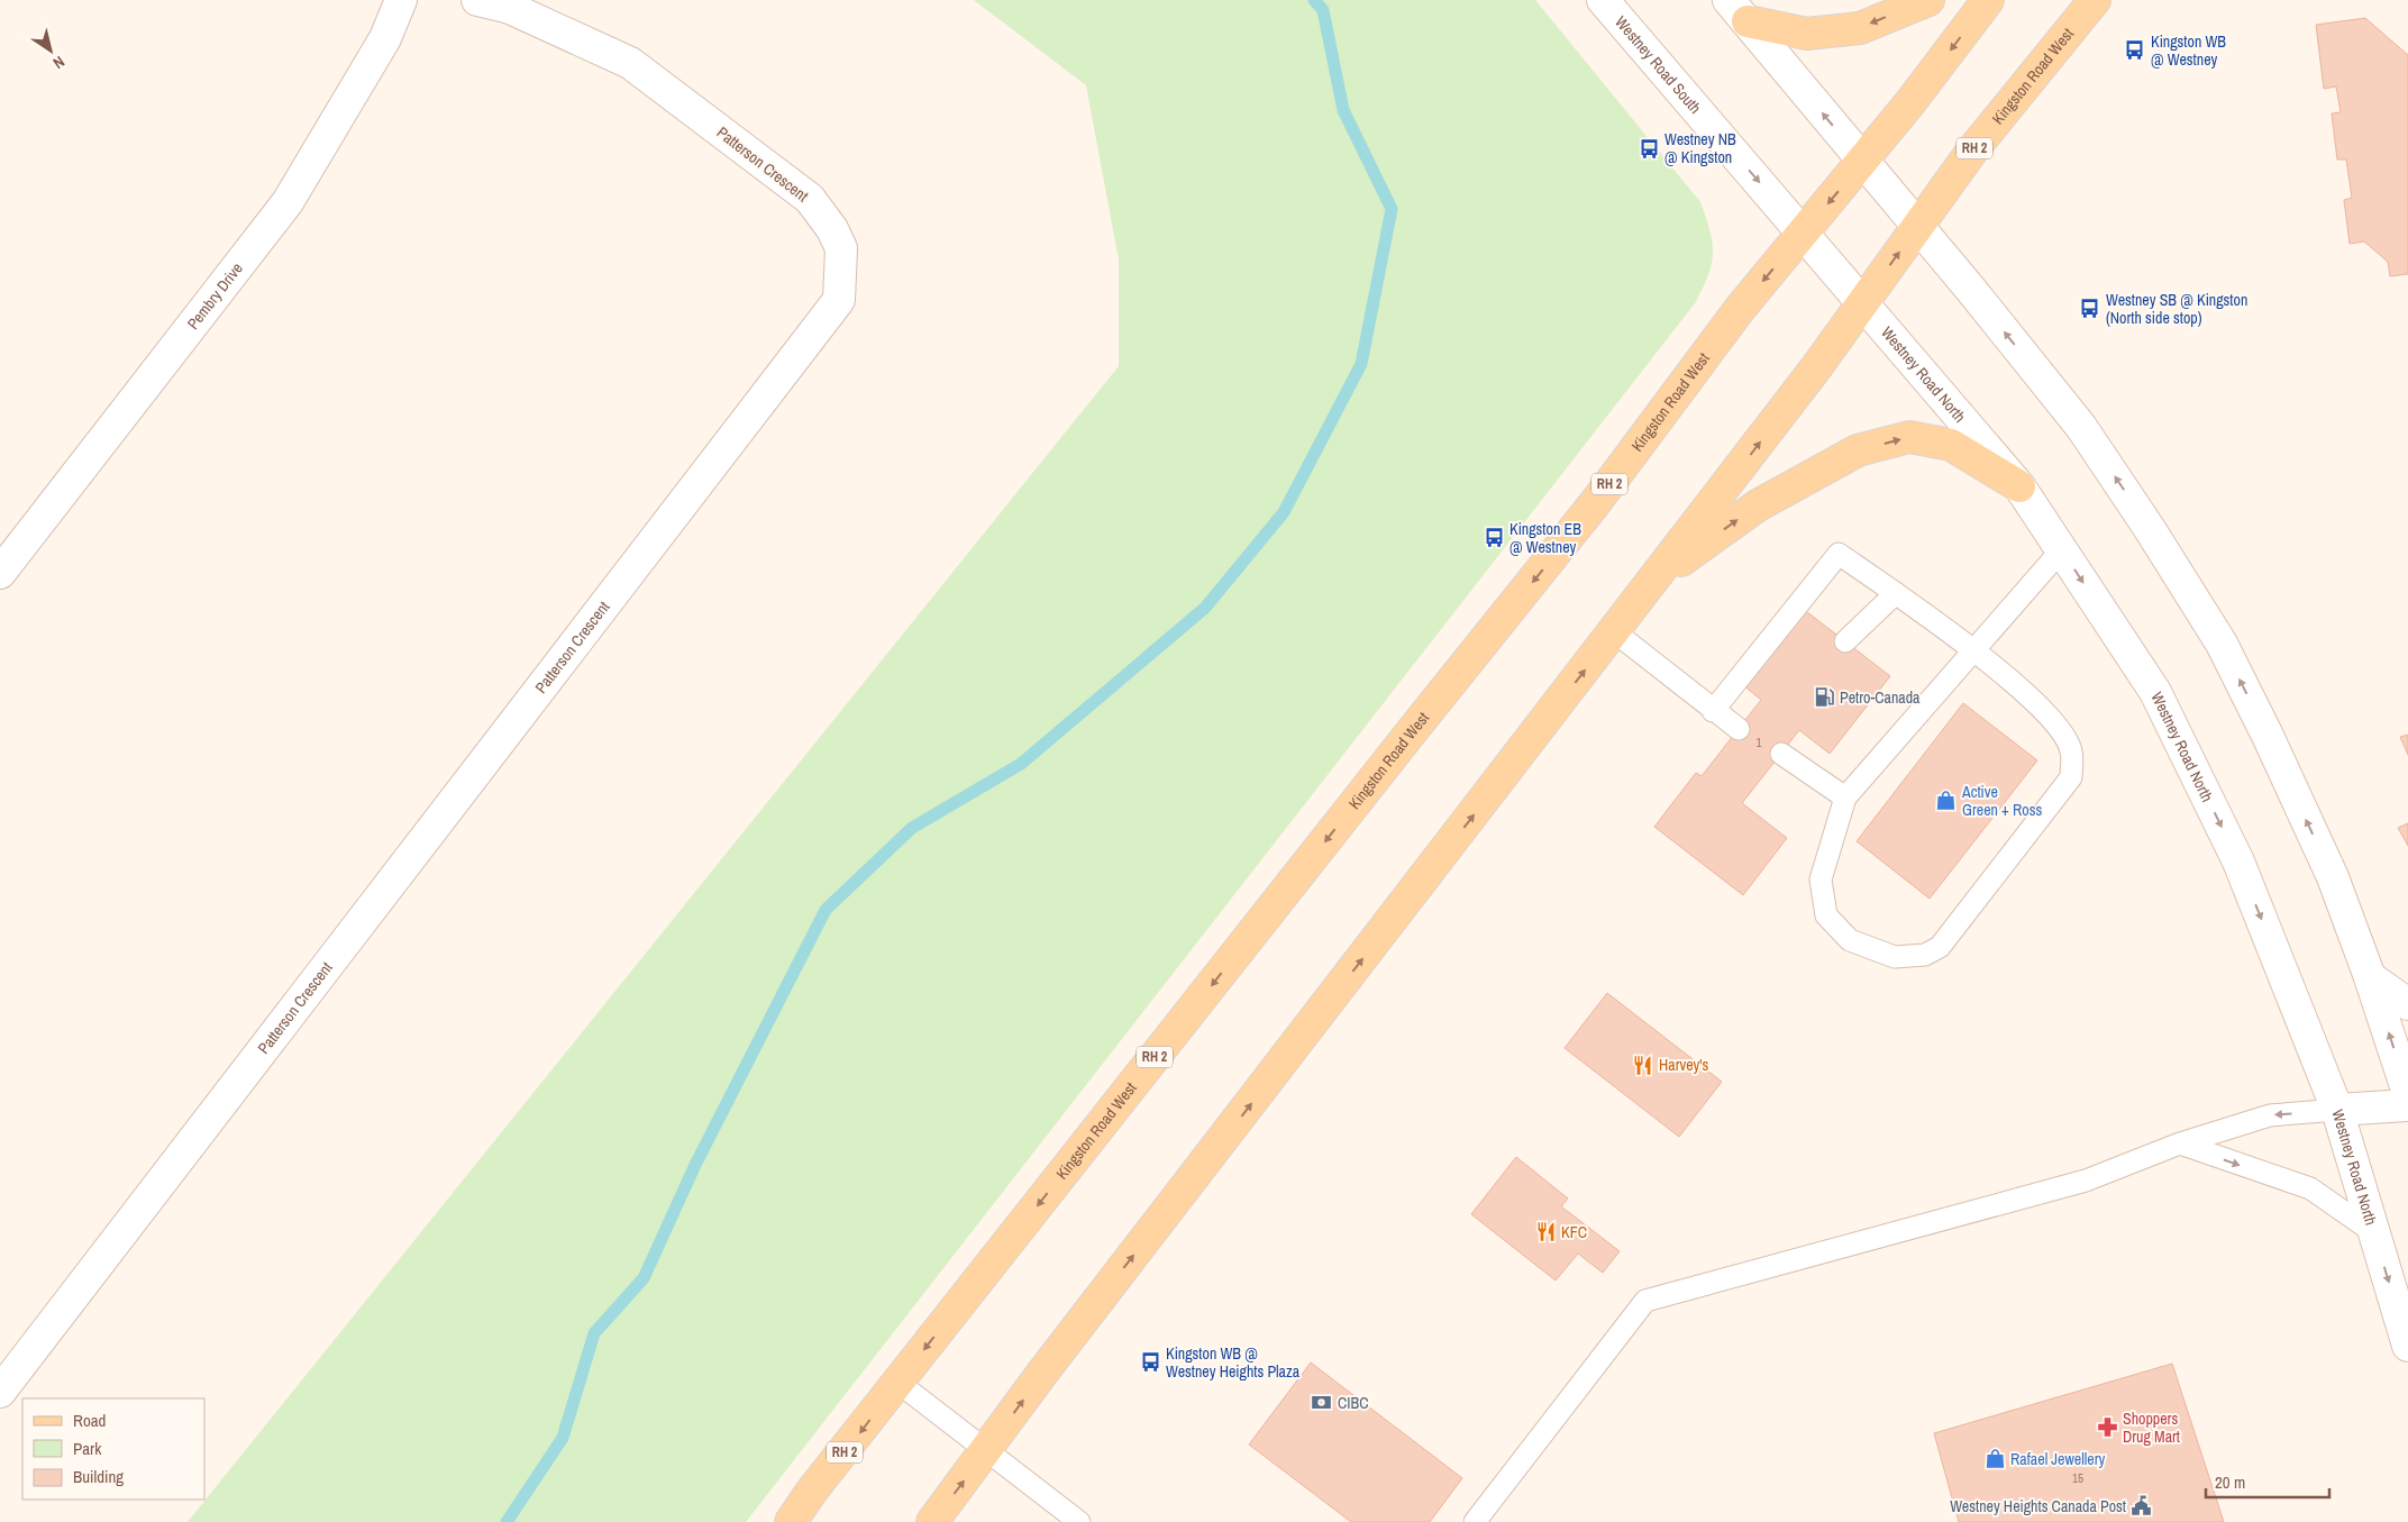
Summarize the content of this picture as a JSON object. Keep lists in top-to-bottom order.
{
  "streets": {
    "main road": [
      "Westney Road South",
      "Kingston Road West",
      "RH 2",
      "Patterson Crescent",
      "Pembry Drive",
      "Westney Road North"
    ]
  },
  "crossings": [
    ["Westney Road South", "Kingston Road West"],
    ["Westney Road South", "Westney Road North"],
    ["Kingston Road West", "Westney Road North"]
  ],
  "places": {
    "bus stop": [
      "Kingston WB @ Westney",
      "Westney NB @ Kingston",
      "Westney SB @ Kingston (North side stop)",
      "Kingston EB @ Westney",
      "Kingston WB @ Westney Heights Plaza"
    ],
    "fuel station": ["Petro-Canada"],
    "shop": ["Active Green + Ross", "Rafael Jewellery"],
    "restaurant": ["Harvey's", "KFC"],
    "bank": ["CIBC"],
    "pharmacy": ["Shoppers Drug Mart"],
    "public building": ["Westney Heights Canada Post"]
  },
  "house_numbers": ["1", "15"],
  "legend": ["Road", "Park", "Building"],
  "scale_bar": "20 m",
  "north": "bottom right"
}
